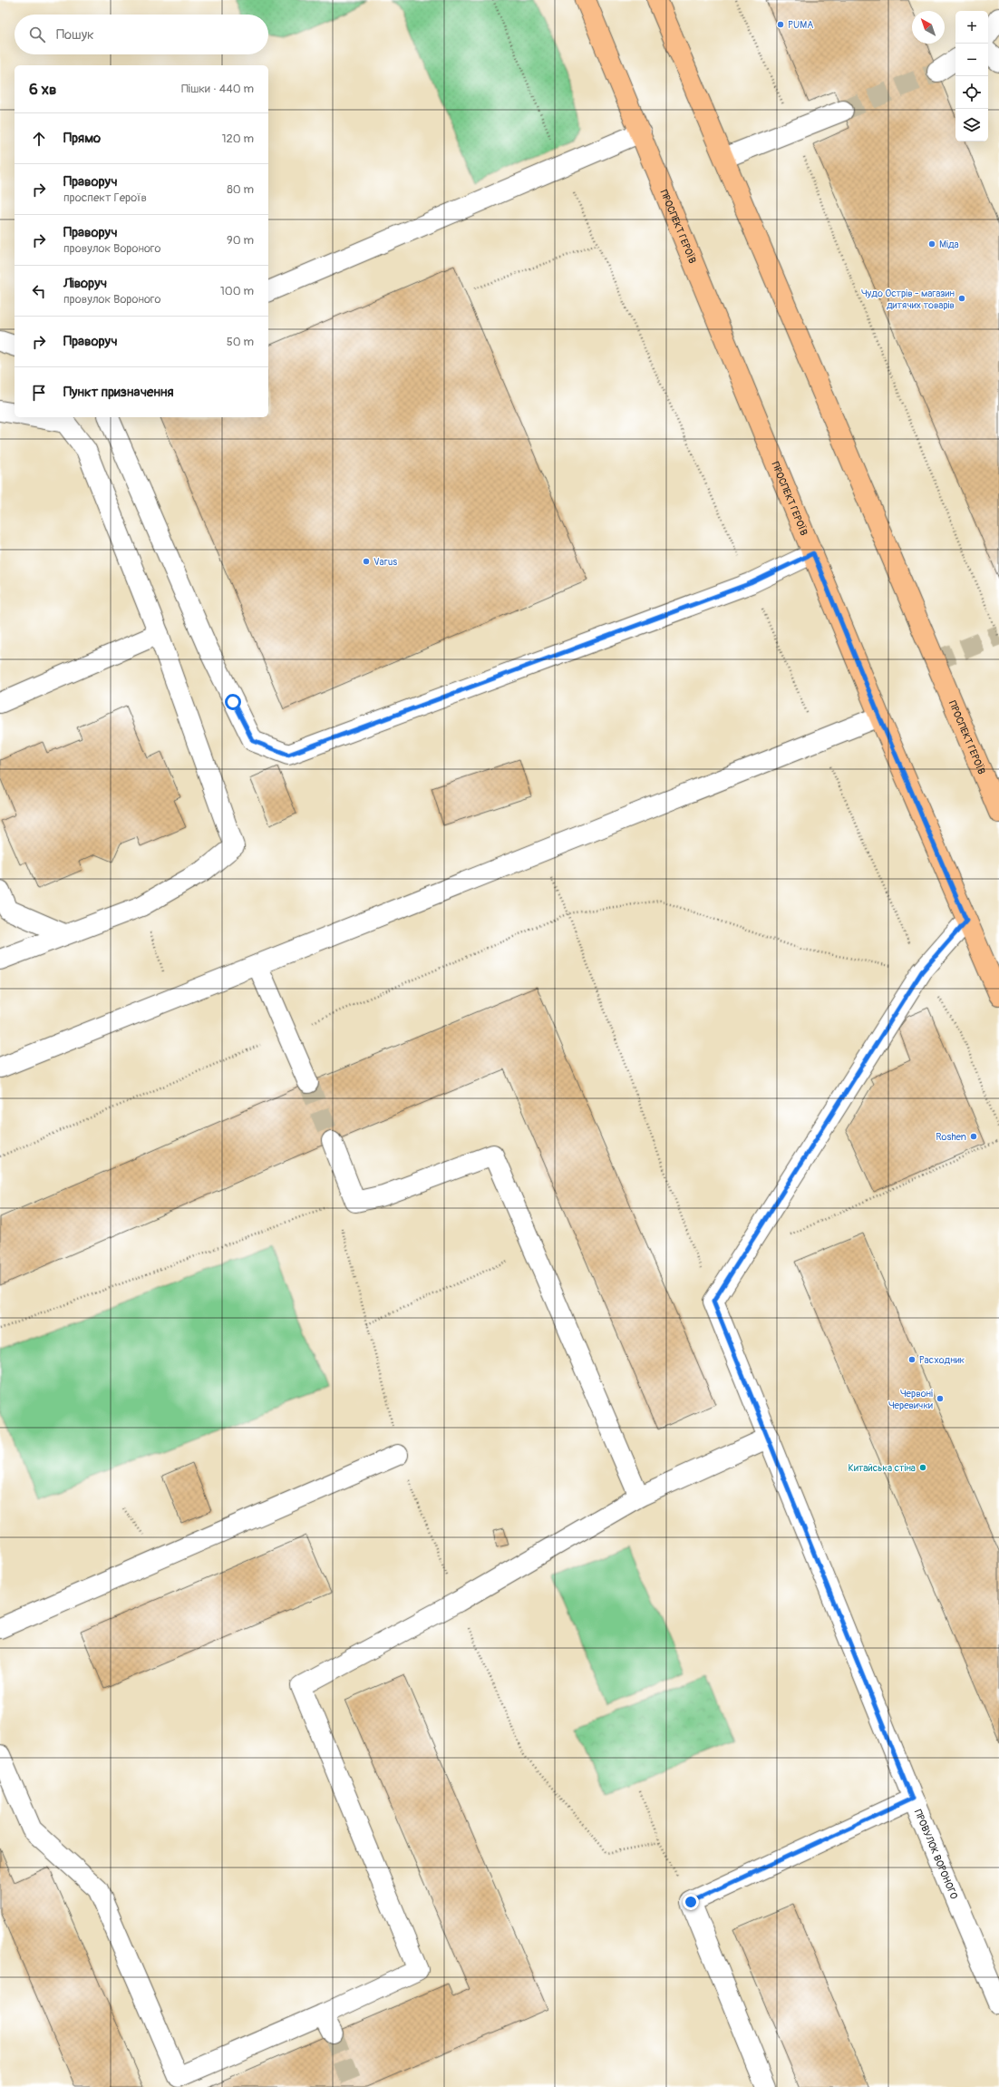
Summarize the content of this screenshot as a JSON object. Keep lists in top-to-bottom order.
{
  "streets": {
    "main road": ["ПРОСПЕКТ ГЕРОЇВ"],
    "lane": ["ПРОВУЛОК ВОРОНОГО"]
  },
  "places": [
    "PUMA",
    "Міда",
    "Чудо Острів - магазин дитячих товарів",
    "Varus",
    "Roshen",
    "Расходник",
    "Червоні Черевички",
    "Китайська стіна"
  ],
  "north": "top left",
  "page": {
    "map_buttons": ["+", "−"],
    "search": "Пошук",
    "heading": ["6 хв", "Пішки · 440 m"],
    "list": [
      ["Прямо", "120 m"],
      ["Праворуч", "проспект Героїв", "80 m"],
      ["Праворуч", "провулок Вороного", "90 m"],
      ["Ліворуч", "провулок Вороного", "100 m"],
      ["Праворуч", "50 m"],
      "Пункт призначення"
    ]
  }
}
